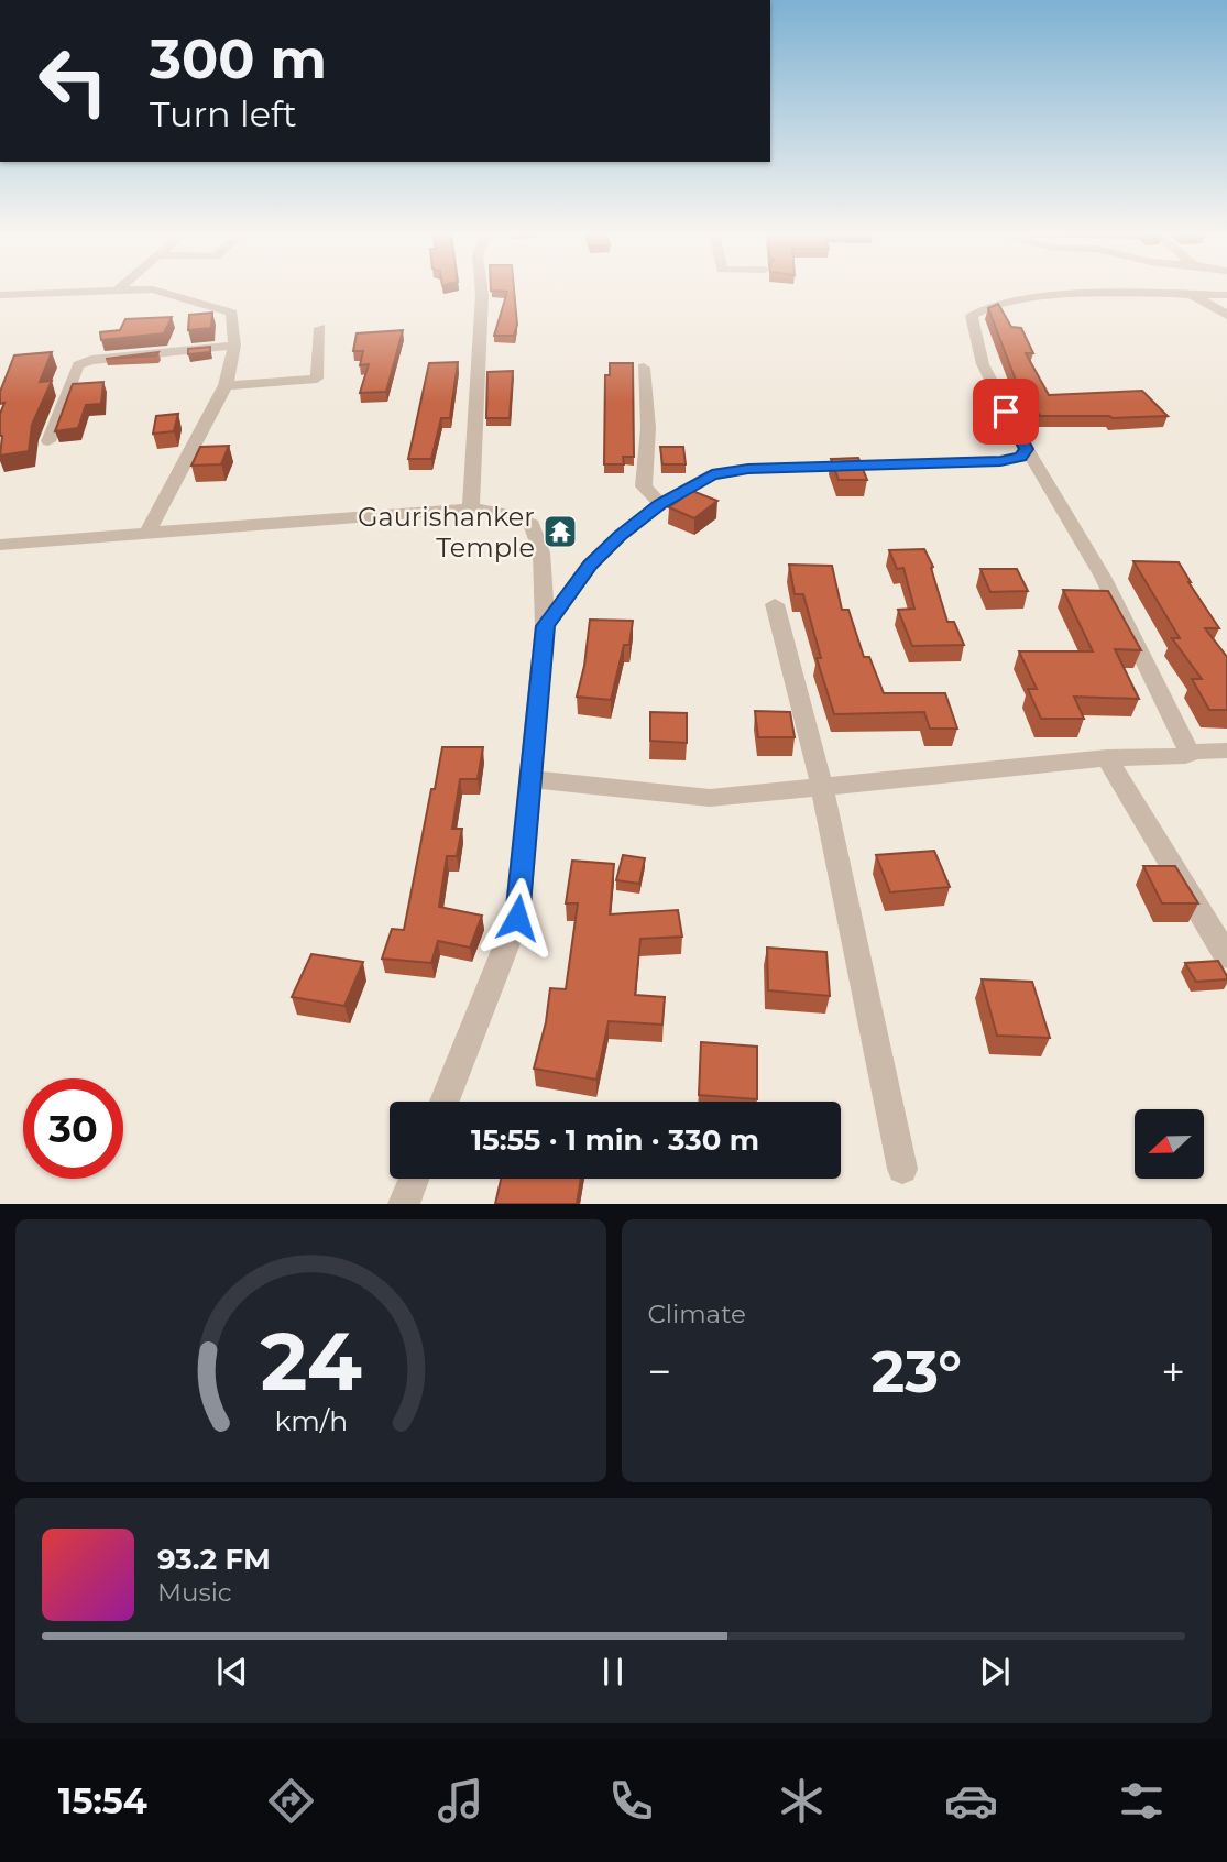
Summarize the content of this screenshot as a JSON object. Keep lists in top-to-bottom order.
{
  "places": {
    "temple": ["Gaurishanker Temple"]
  },
  "north": "left",
  "page": {
    "turn": ["300 m", "Turn left"],
    "limit": "30",
    "trip": "15:55 · 1 min · 330 m",
    "tile": "Climate",
    "heat": ["−", "23°", "+"],
    "song": ["93.2 FM", "Music"],
    "tabs": "15:54",
    "gauge": ["24", "km/h"]
  }
}
